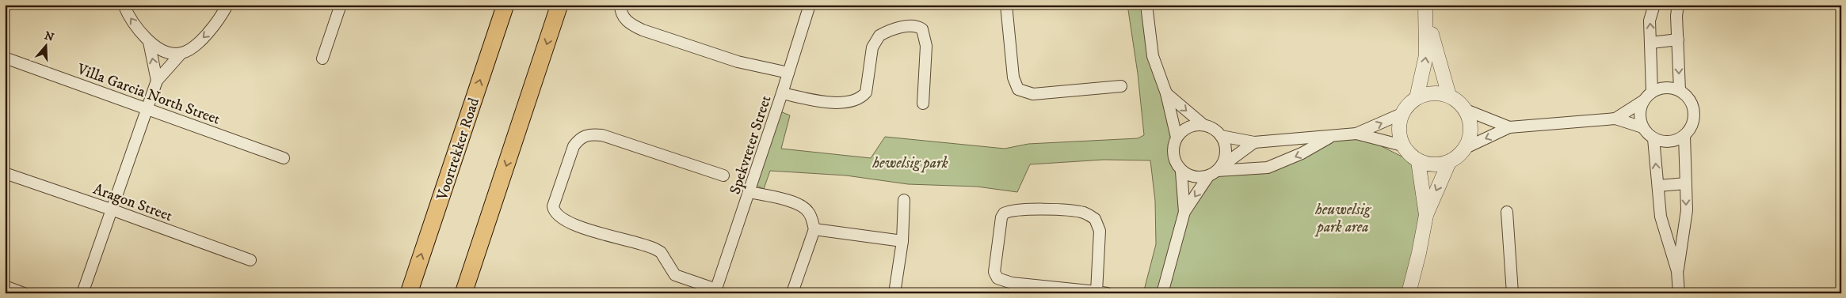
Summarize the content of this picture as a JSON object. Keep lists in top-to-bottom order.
{
  "streets": {
    "main road": ["Voortrekker Road"],
    "street": ["Villa Garcia North Street", "Spekvreter Street", "Aragon Street"]
  },
  "parks": ["hewelsig park", "heuwelsig park area"],
  "north": "top"
}
